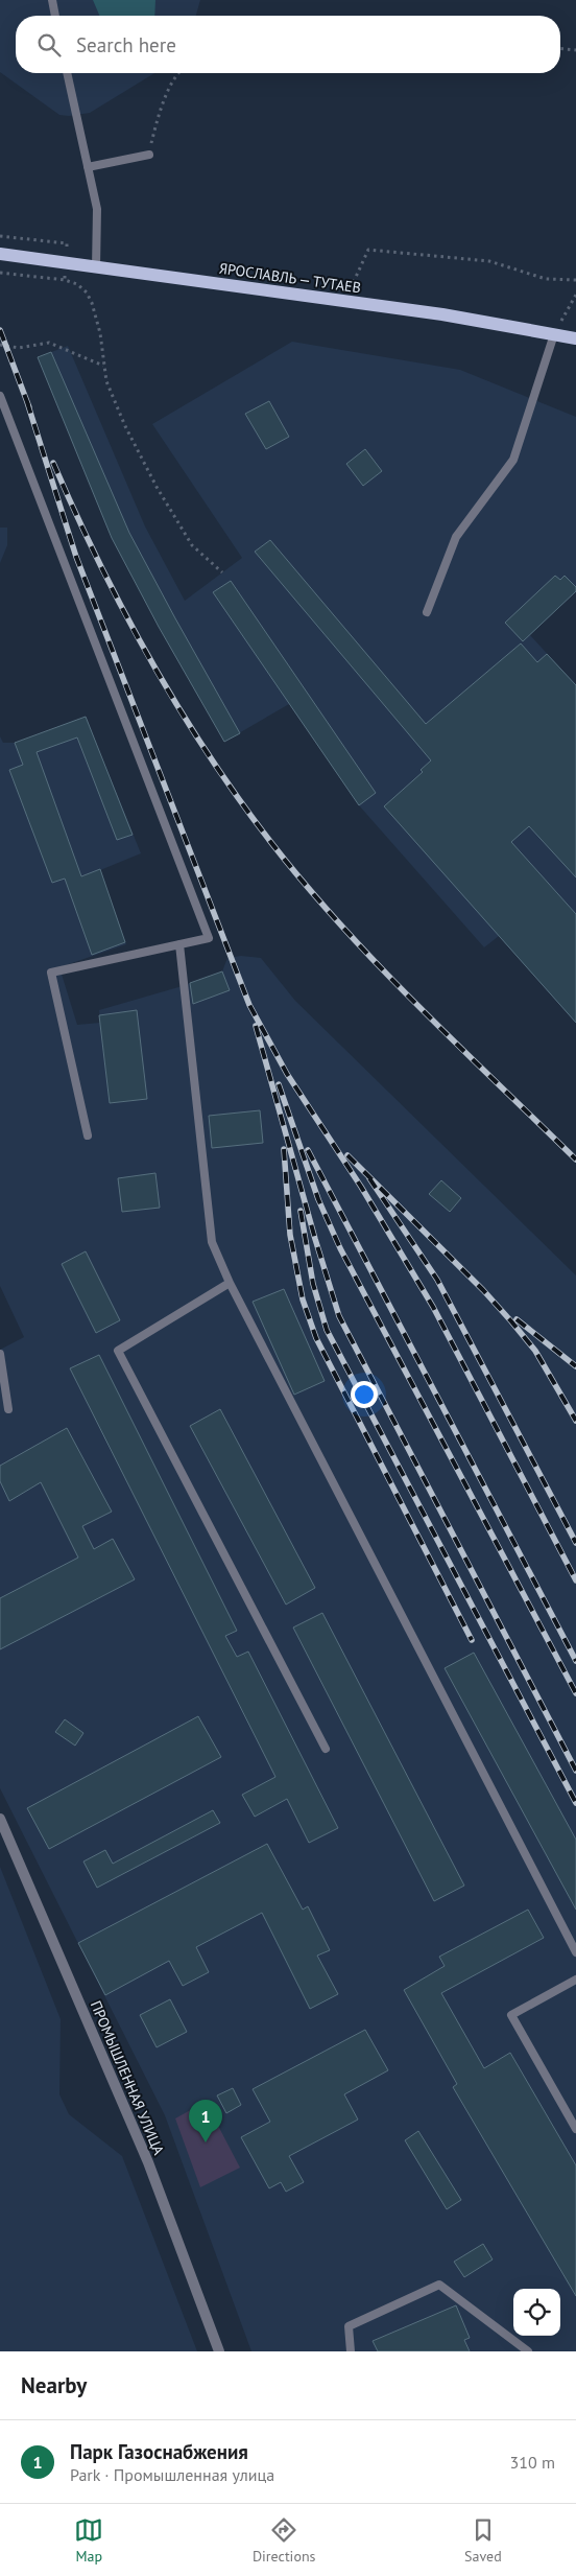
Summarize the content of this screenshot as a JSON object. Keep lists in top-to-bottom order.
{
  "streets": {
    "main road": ["ЯРОСЛАВЛЬ — ТУТАЕВ"],
    "street": ["ПРОМЫШЛЕННАЯ УЛИЦА"]
  },
  "page": {
    "search": "Search here",
    "pins": "1",
    "heading": "Nearby",
    "list": [
      {
        "mark": "1",
        "name": "Парк Газоснабжения",
        "note": "Park · Промышленная улица",
        "value": "310 m"
      }
    ],
    "nav": ["Map", "Directions", "Saved"]
  }
}
